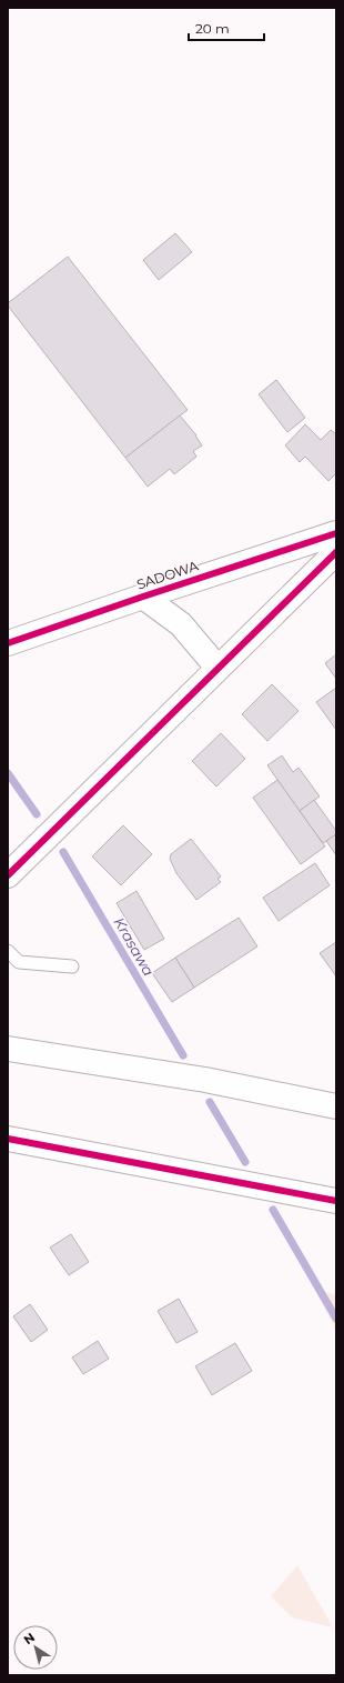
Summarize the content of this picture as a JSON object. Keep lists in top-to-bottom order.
{
  "streets": {
    "main road": ["SADOWA"]
  },
  "water": ["Krasawa"],
  "scale_bar": "20 m",
  "north": "top left"
}
